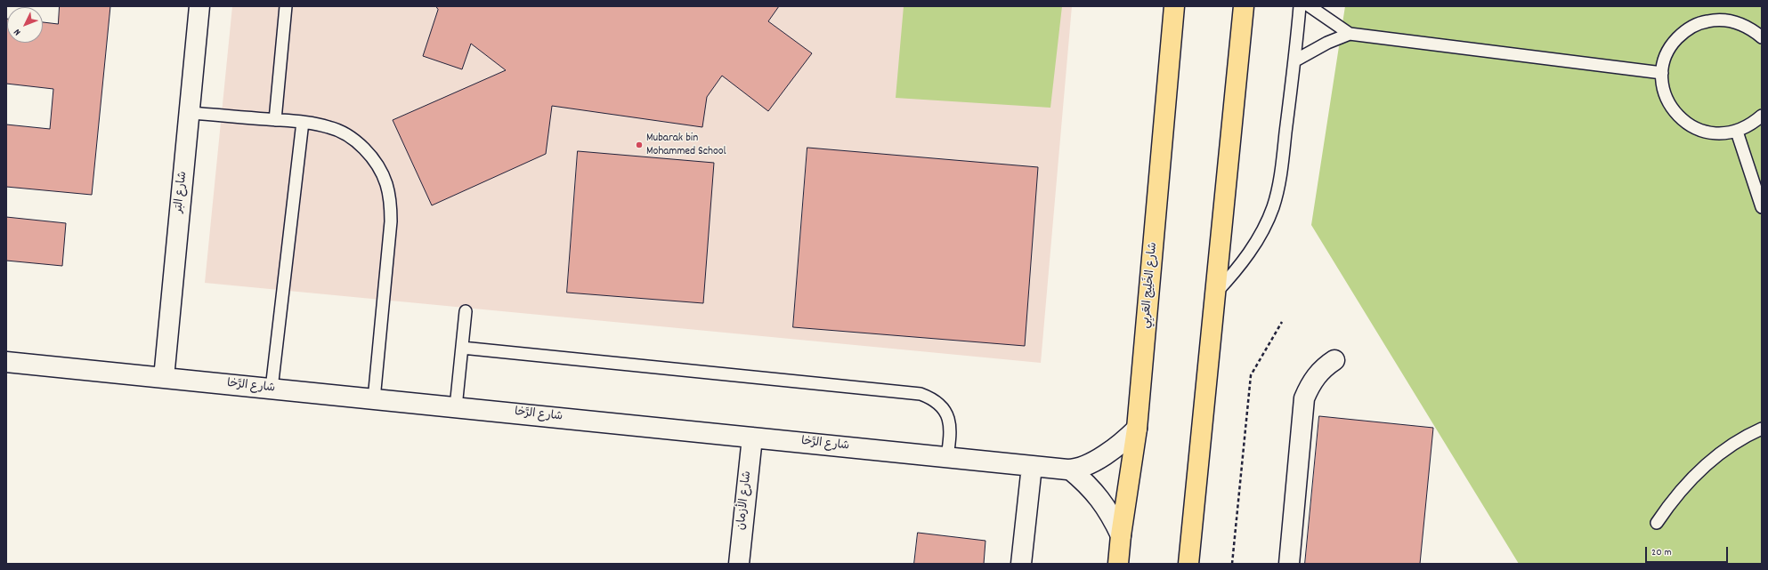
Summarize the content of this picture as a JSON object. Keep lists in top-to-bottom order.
{
  "streets": {
    "highway": ["شارع الخَلِيج العَربِي"],
    "street": ["شارع البَر", "شارع الرَّخا", "شارع الأزمان"]
  },
  "crossings": [
    ["شارع البَر", "شارع الرَّخا"],
    ["شارع الخَلِيج العَربِي", "شارع الرَّخا"],
    ["شارع الرَّخا", "شارع الأزمان"]
  ],
  "places": ["Mubarak bin Mohammed School"],
  "scale_bar": "20 m",
  "north": "bottom left"
}
